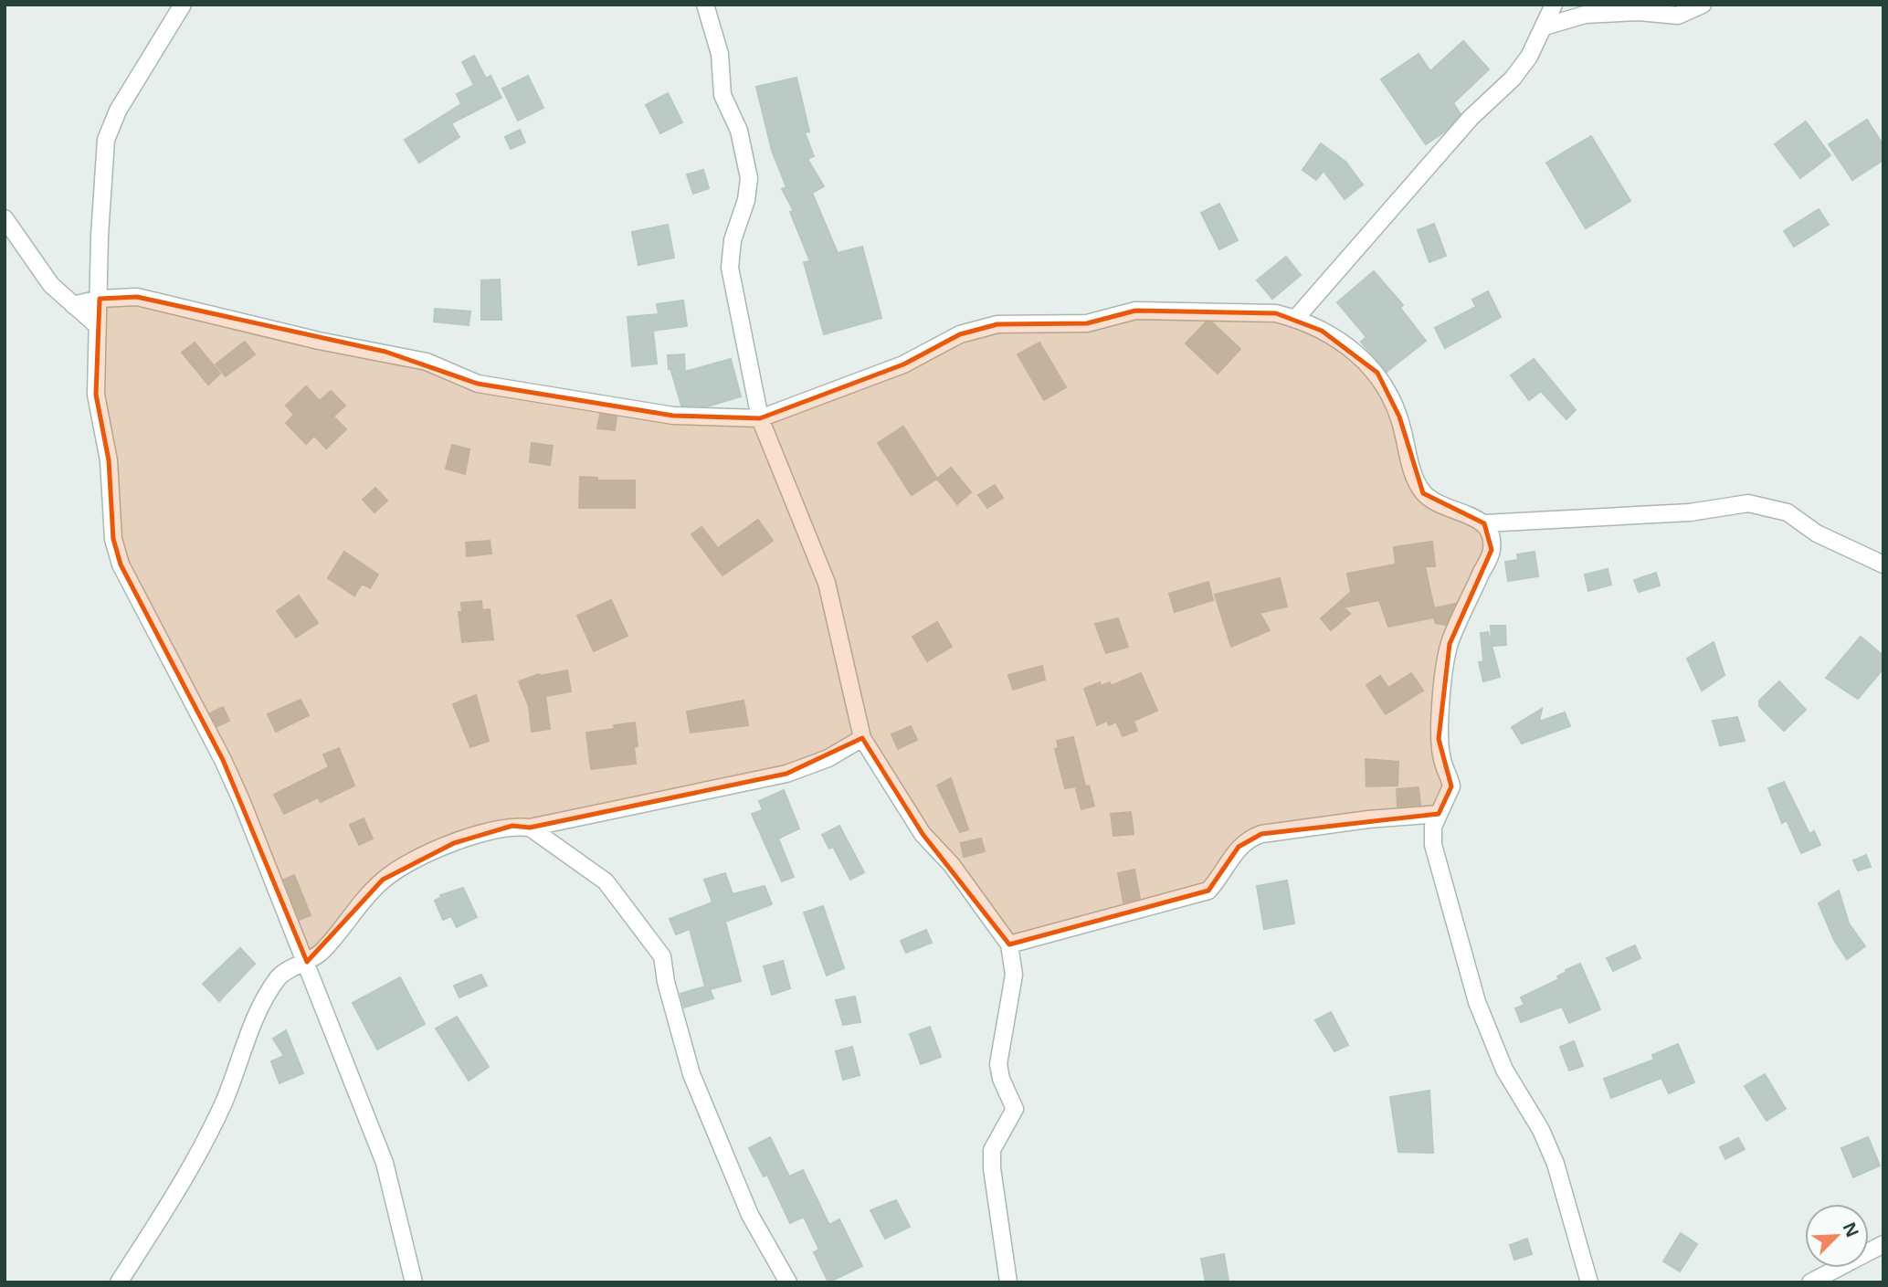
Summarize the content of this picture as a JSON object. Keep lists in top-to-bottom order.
{
  "north": "top right"
}
